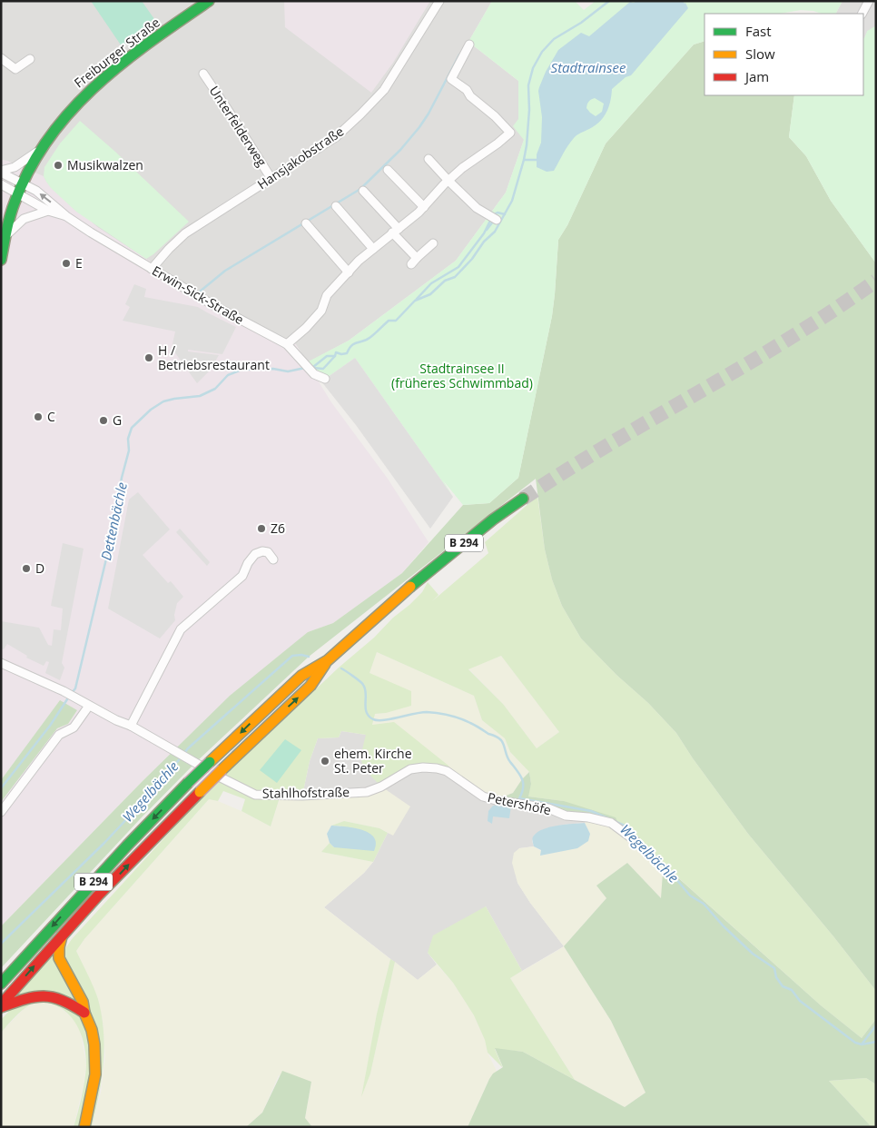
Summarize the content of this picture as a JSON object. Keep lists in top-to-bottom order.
{
  "streets": {
    "main road": ["Freiburger Straße", "B 294"],
    "street": [
      "Unterfelderweg",
      "Hansjakobstraße",
      "Erwin-Sick-Straße",
      "Stahlhofstraße",
      "Petershöfe"
    ]
  },
  "crossings": [
    ["Freiburger Straße", "Erwin-Sick-Straße"],
    ["Unterfelderweg", "Hansjakobstraße"],
    ["Hansjakobstraße", "Erwin-Sick-Straße"],
    ["Stahlhofstraße", "Petershöfe"]
  ],
  "water": ["Stadtrainsee", "Dettenbächle", "Wegelbächle"],
  "parks": ["Stadtrainsee II (früheres Schwimmbad)"],
  "places": [
    "Musikwalzen",
    "E",
    "H / Betriebsrestaurant",
    "C",
    "G",
    "Z6",
    "D",
    "ehem. Kirche St. Peter"
  ],
  "legend": ["Fast", "Slow", "Jam"]
}
